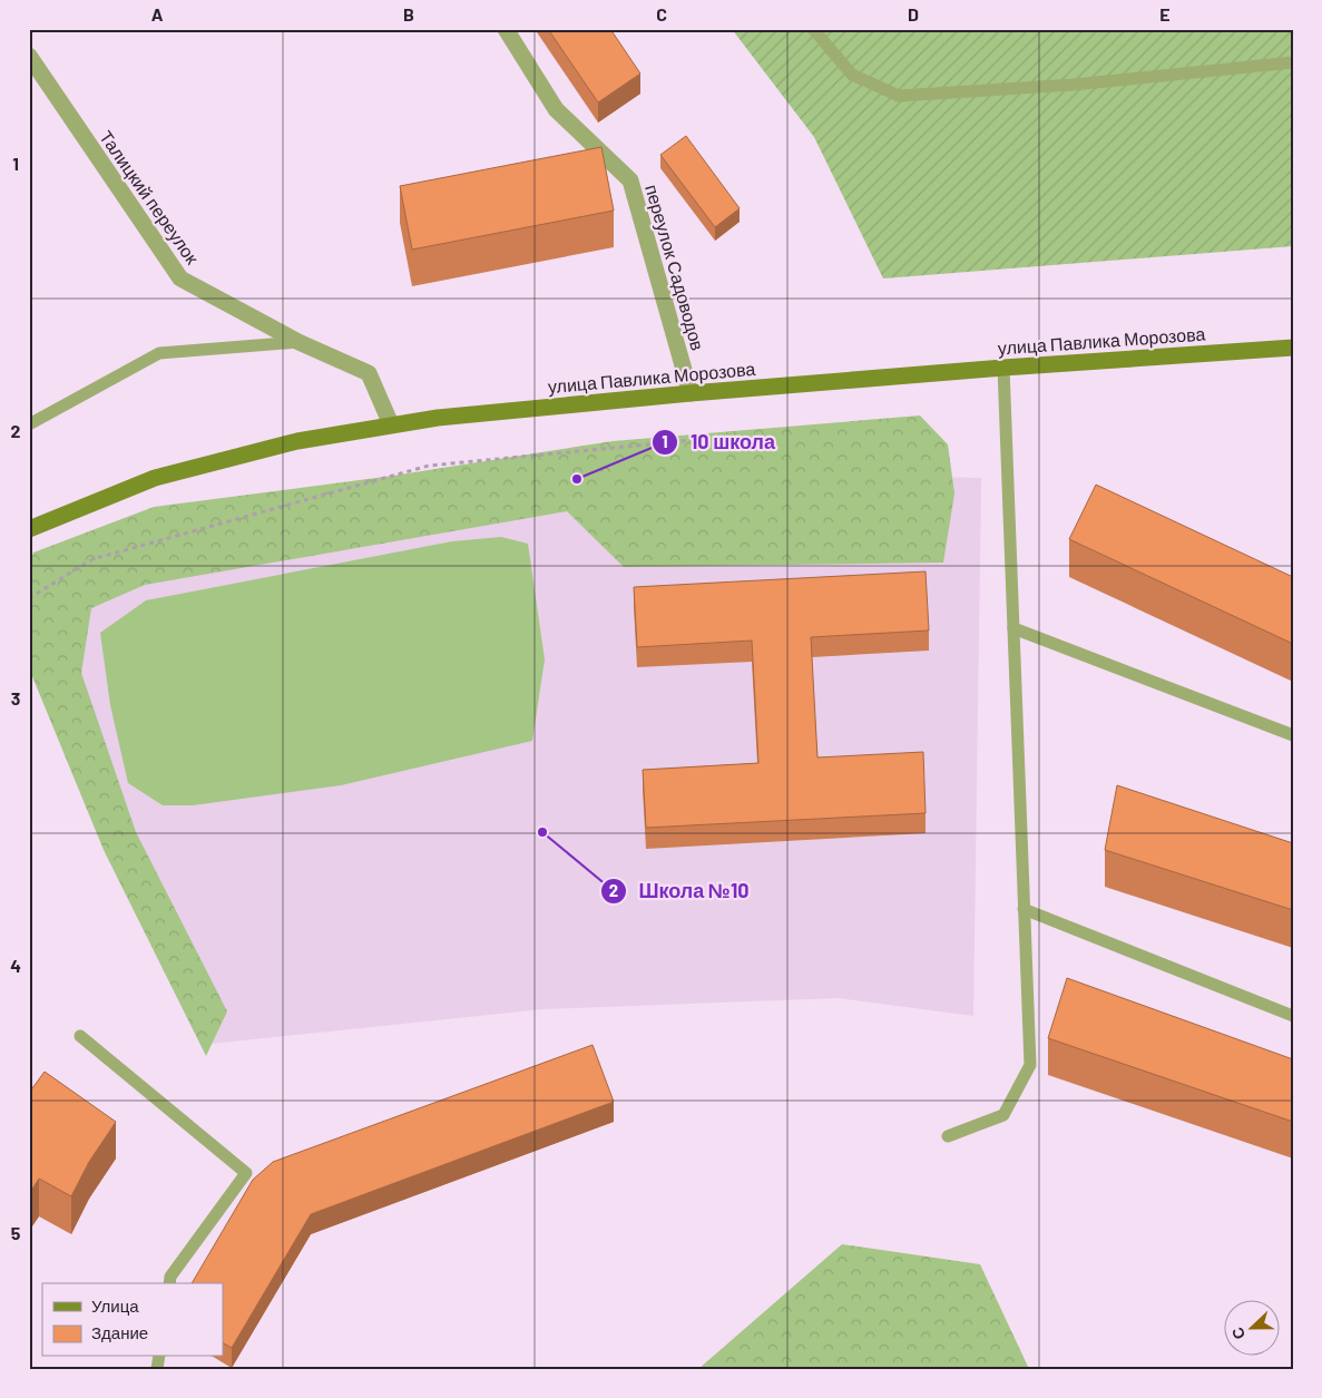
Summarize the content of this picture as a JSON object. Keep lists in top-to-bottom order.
{
  "streets": {
    "main road": ["улица Павлика Морозова"],
    "street": ["Талицкий переулок", "переулок Садоводов"]
  },
  "crossings": [
    ["Талицкий переулок", "улица Павлика Морозова"],
    ["переулок Садоводов", "улица Павлика Морозова"]
  ],
  "places": ["10 школа", "Школа №10"],
  "legend": ["Улица", "Здание"],
  "north": "left",
  "grid": {
    "columns": [
      "A",
      "B",
      "C",
      "D",
      "E"
    ],
    "rows": [
      "1",
      "2",
      "3",
      "4",
      "5"
    ]
  }
}
